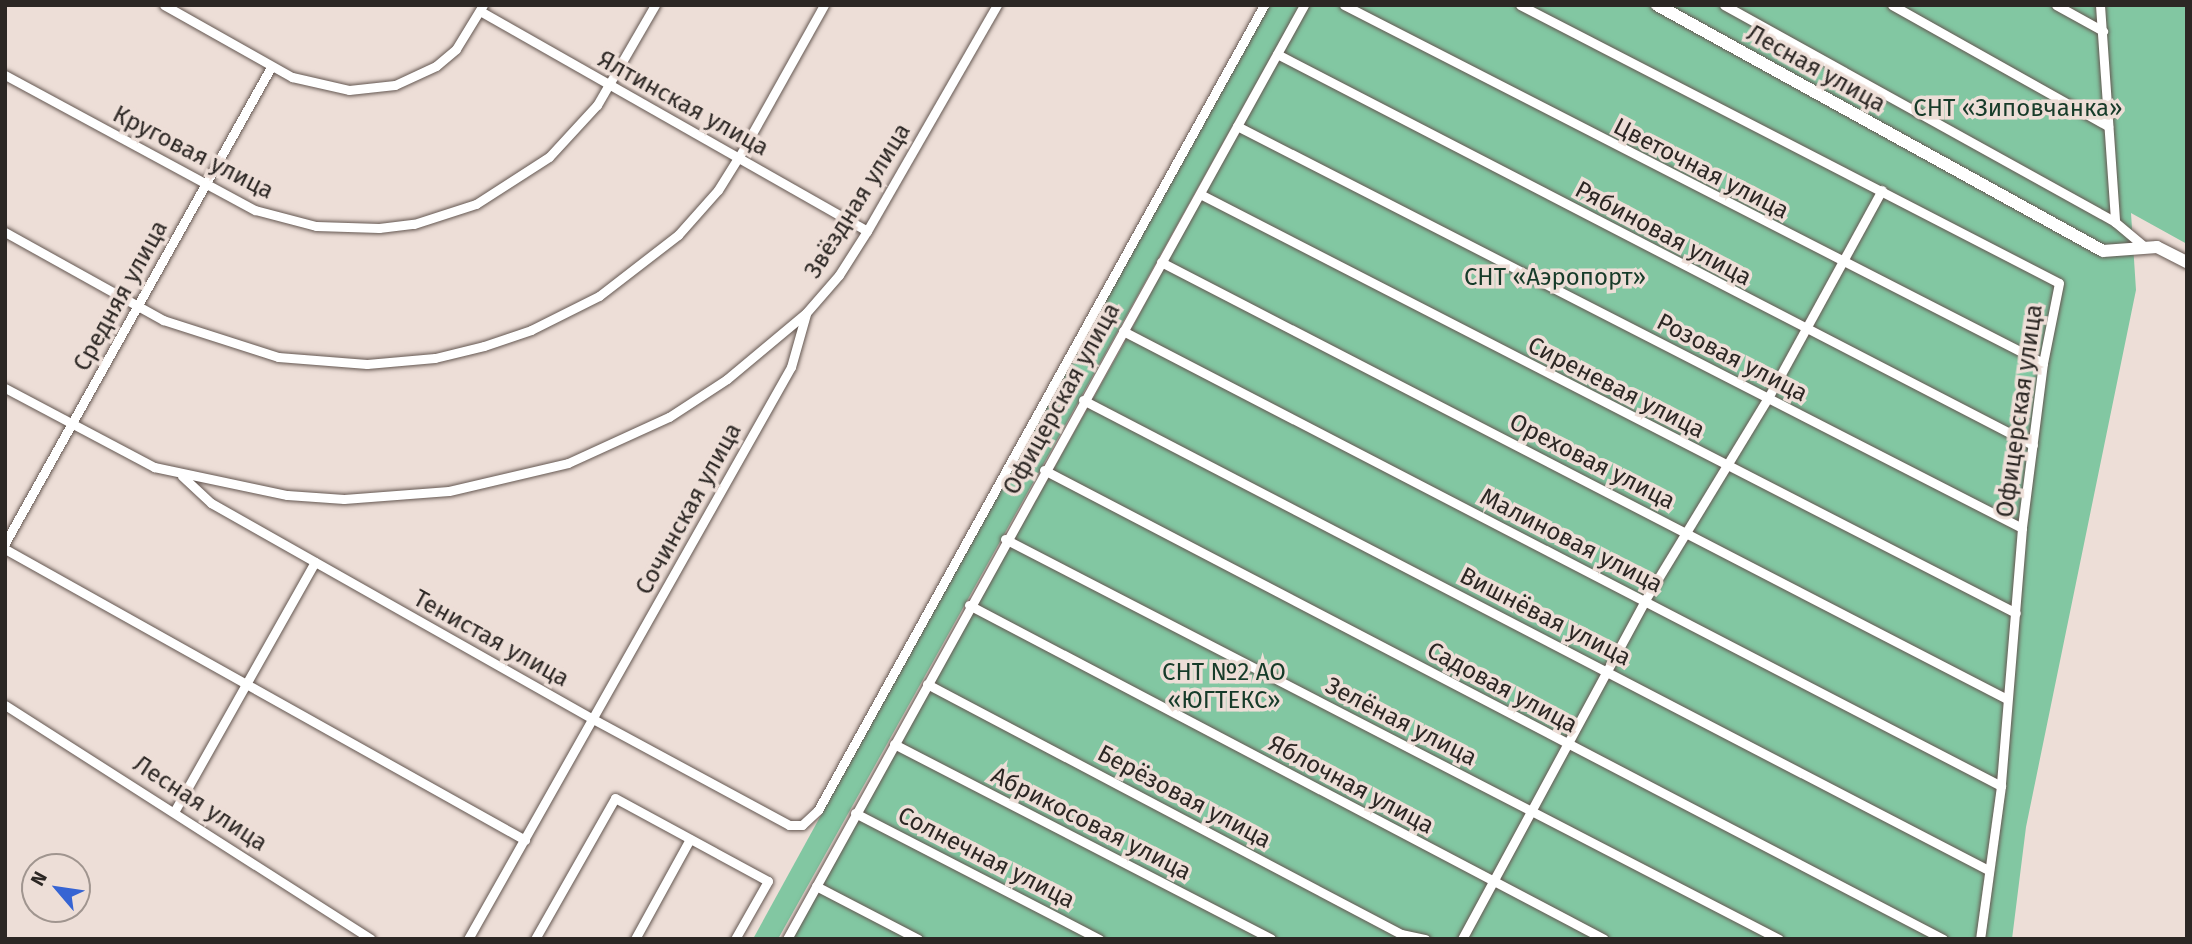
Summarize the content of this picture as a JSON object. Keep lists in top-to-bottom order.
{
  "streets": {
    "street": [
      "Лесная улица",
      "Ялтинская улица",
      "Круговая улица",
      "Цветочная улица",
      "Звёздная улица",
      "Рябиновая улица",
      "Средняя улица",
      "Розовая улица",
      "Сиреневая улица",
      "Офицерская улица",
      "Ореховая улица",
      "Сочинская улица",
      "Малиновая улица",
      "Вишнёвая улица",
      "Тенистая улица",
      "Садовая улица",
      "Зелёная улица",
      "Яблочная улица",
      "Берёзовая улица",
      "Абрикосовая улица",
      "Солнечная улица"
    ]
  },
  "crossings": [
    ["Ялтинская улица", "Круговая улица"],
    ["Ялтинская улица", "Звёздная улица"],
    ["Круговая улица", "Средняя улица"],
    ["Цветочная улица", "Офицерская улица"],
    ["Звёздная улица", "Средняя улица"],
    ["Звёздная улица", "Сочинская улица"],
    ["Звёздная улица", "Тенистая улица"],
    ["Рябиновая улица", "Офицерская улица"],
    ["Розовая улица", "Офицерская улица"],
    ["Сиреневая улица", "Офицерская улица"],
    ["Офицерская улица", "Ореховая улица"],
    ["Офицерская улица", "Малиновая улица"],
    ["Офицерская улица", "Вишнёвая улица"],
    ["Офицерская улица", "Садовая улица"],
    ["Офицерская улица", "Зелёная улица"],
    ["Офицерская улица", "Яблочная улица"],
    ["Офицерская улица", "Берёзовая улица"],
    ["Офицерская улица", "Абрикосовая улица"],
    ["Офицерская улица", "Солнечная улица"],
    ["Сочинская улица", "Тенистая улица"]
  ],
  "parks": ["СНТ «Зиповчанка»", "СНТ «Аэропорт»", "СНТ №2 АО «ЮГТЕКС»"],
  "north": "top left"
}
